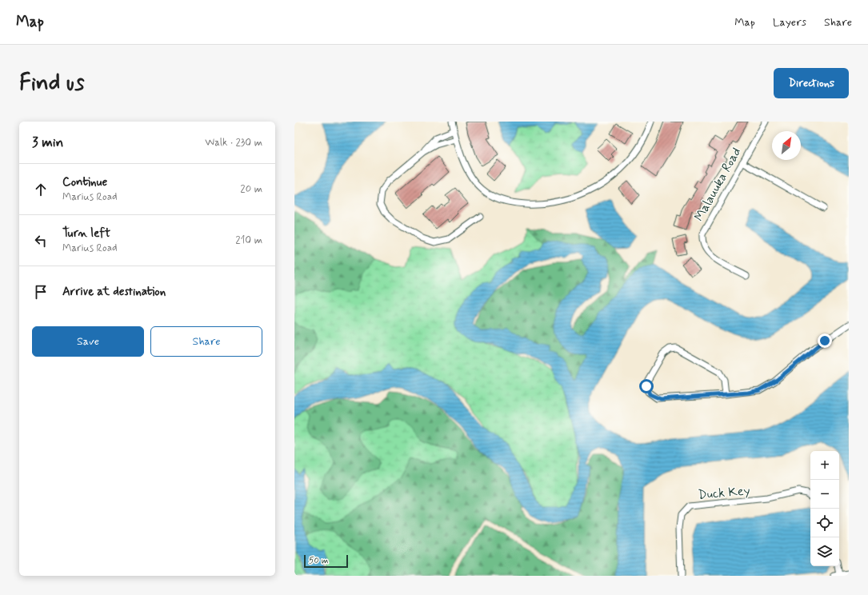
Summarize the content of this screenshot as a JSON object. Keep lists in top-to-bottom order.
{
  "streets": {
    "street": ["Malauuka Road", "Duck Key"]
  },
  "scale_bar": "50 m",
  "north": "top right",
  "page": {
    "header": "Map",
    "nav": ["Map", "Layers", "Share"],
    "buttons": [
      "Directions",
      ["Save", "Share"]
    ],
    "title": "Find us",
    "heading": ["3 min", "Walk · 230 m"],
    "list": [
      ["Continue", "Marius Road", "20 m"],
      ["Turn left", "Marius Road", "210 m"],
      "Arrive at destination"
    ],
    "map_buttons": ["+", "−"],
    "scale": "50 m"
  }
}
